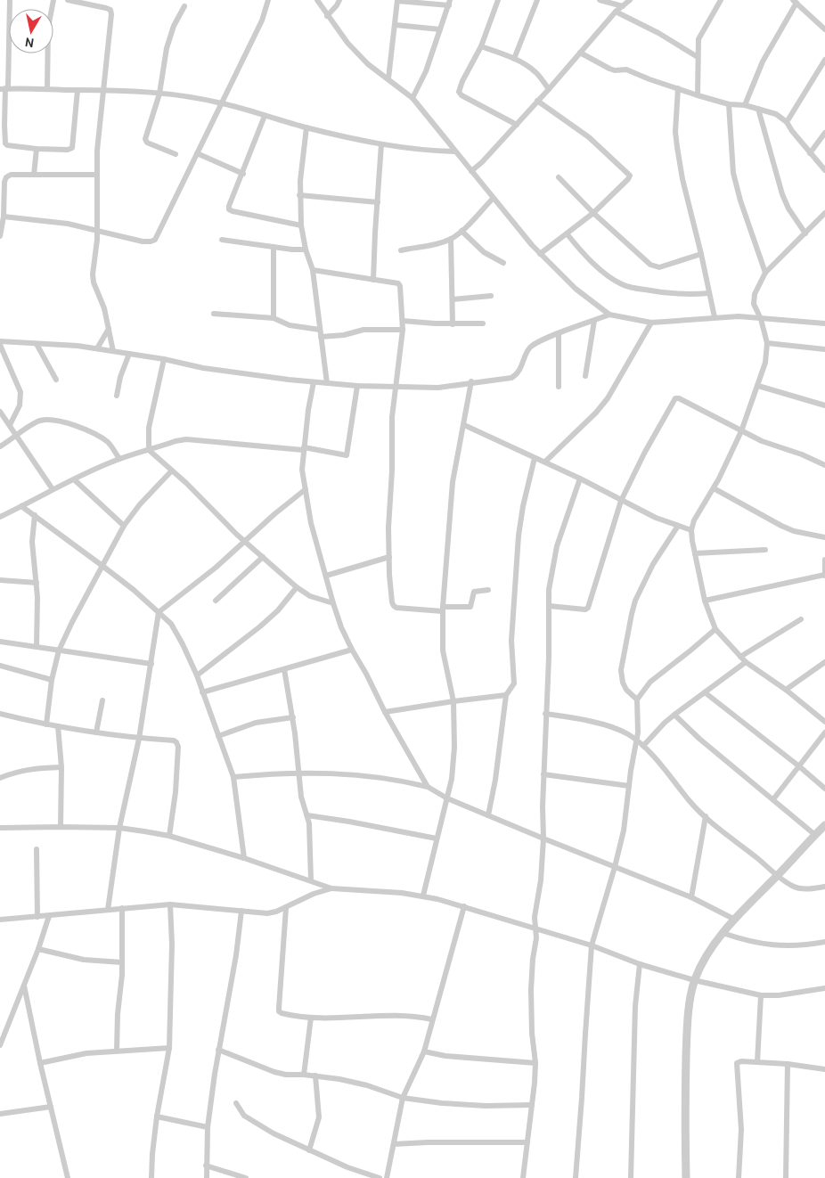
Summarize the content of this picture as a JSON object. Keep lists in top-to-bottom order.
{
  "north": "bottom"
}
